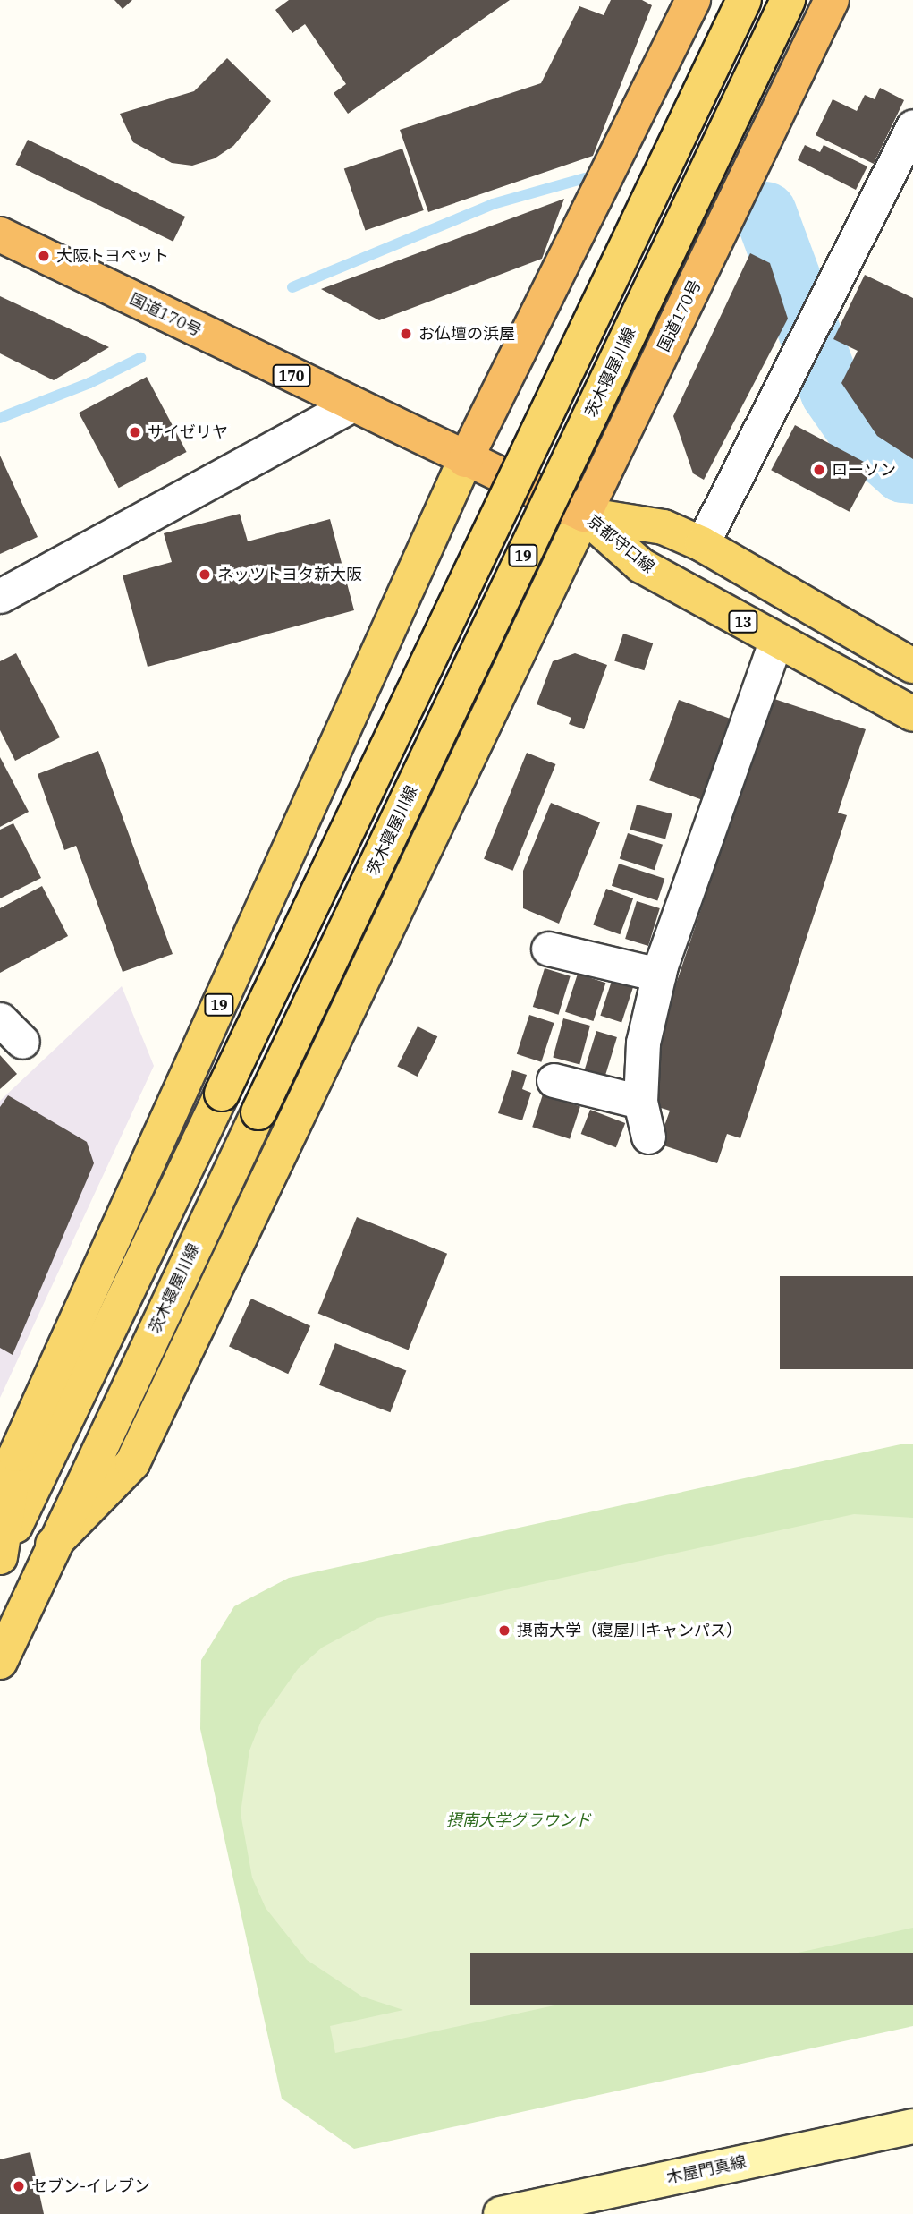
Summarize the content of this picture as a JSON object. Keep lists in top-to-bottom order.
{
  "streets": {
    "highway": ["国道170号", "170"],
    "main road": [
      "茨木寝屋川線",
      "京都守口線",
      "19",
      "13",
      "木屋門真線"
    ]
  },
  "crossings": [
    ["国道170号", "京都守口線"],
    ["国道170号", "19"],
    ["茨木寝屋川線", "19"],
    ["京都守口線", "19"]
  ],
  "parks": ["摂南大学グラウンド"],
  "places": [
    "大阪トヨペット",
    "お仏壇の浜屋",
    "サイゼリヤ",
    "ローソン",
    "ネッツトヨタ新大阪",
    "摂南大学（寝屋川キャンパス）",
    "セブン-イレブン"
  ]
}
